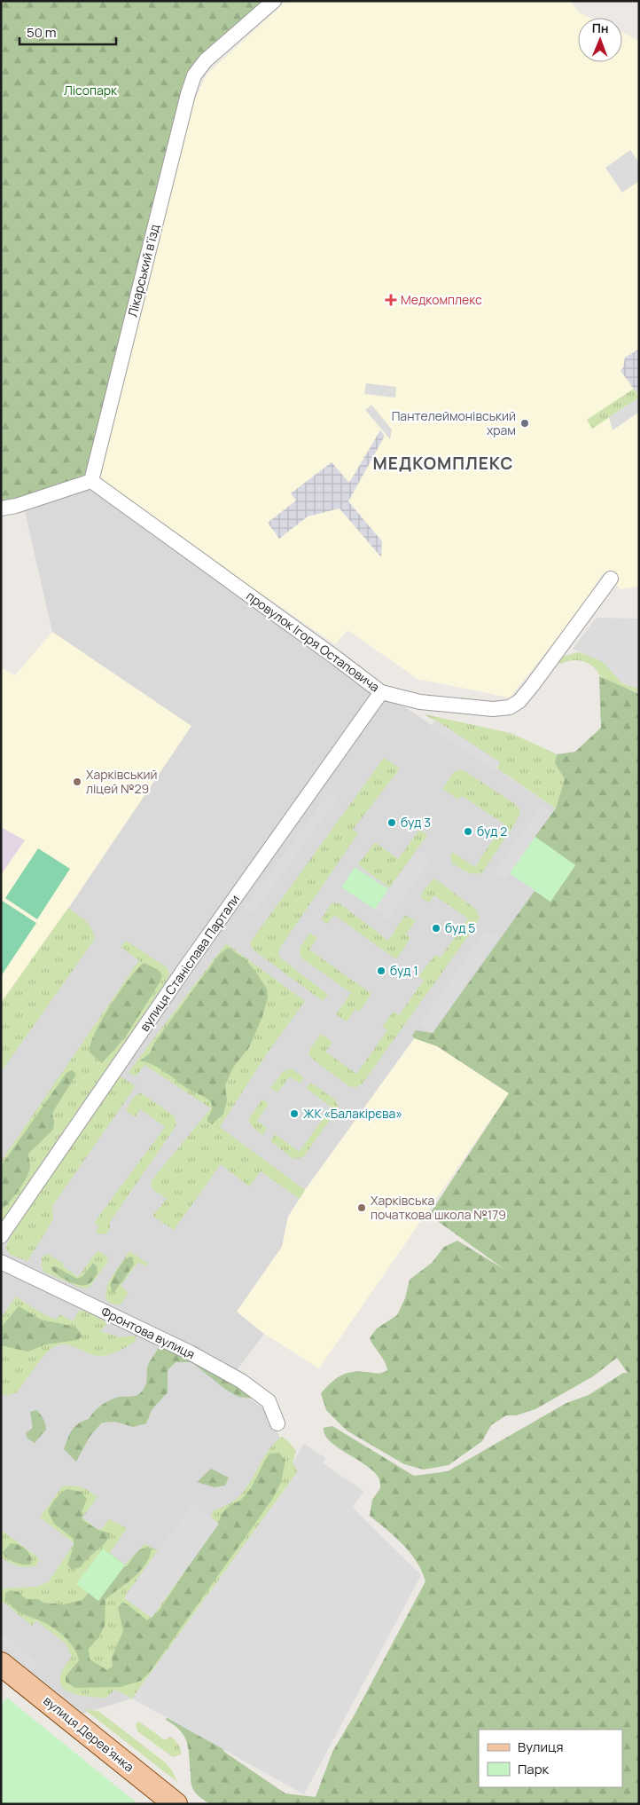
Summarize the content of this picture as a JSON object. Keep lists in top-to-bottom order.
{
  "streets": {
    "main road": ["вулиця Дерев’янка"],
    "street": [
      "Лікарський в'їзд",
      "провулок Ігоря Остаповича",
      "вулиця Станіслава Партали",
      "Фронтова вулиця"
    ]
  },
  "crossings": [
    ["Лікарський в'їзд", "провулок Ігоря Остаповича"],
    ["провулок Ігоря Остаповича", "вулиця Станіслава Партали"]
  ],
  "districts": ["МЕДКОМПЛЕКС"],
  "parks": ["Лісопарк"],
  "places": {
    "health": ["Медкомплекс"],
    "other": [
      "Пантелеймонівський храм",
      "Харківський ліцей №29",
      "буд 3",
      "буд 2",
      "буд 5",
      "буд 1",
      "ЖК «Балакірєва»",
      "Харківська початкова школа №179"
    ]
  },
  "legend": ["Вулиця", "Парк"],
  "scale_bar": "50 m",
  "north": "top"
}
